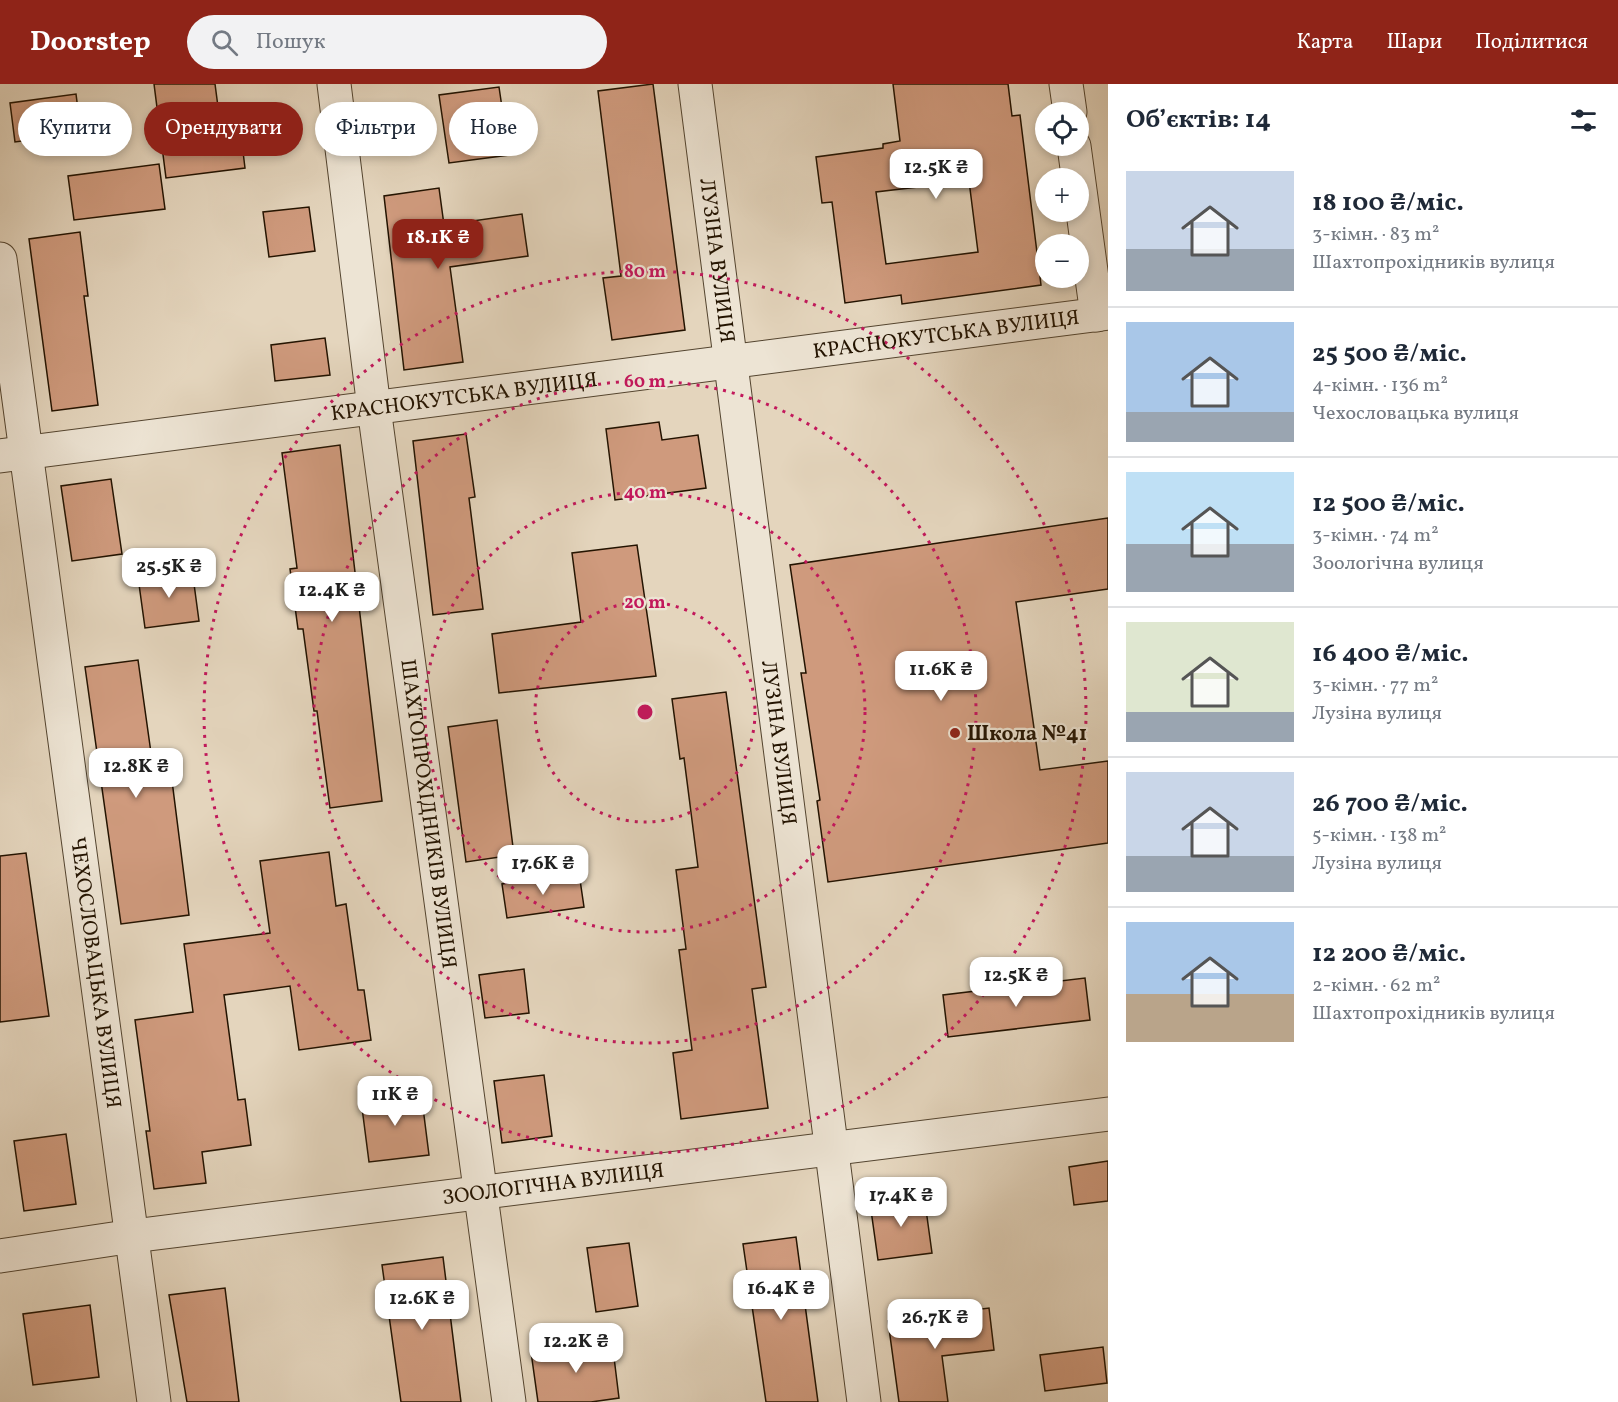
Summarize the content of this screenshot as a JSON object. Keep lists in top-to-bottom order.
{
  "streets": {
    "street": [
      "ЛУЗІНА ВУЛИЦЯ",
      "КРАСНОКУТСЬКА ВУЛИЦЯ",
      "ШАХТОПРОХІДНИКІВ ВУЛИЦЯ",
      "ЧЕХОСЛОВАЦЬКА ВУЛИЦЯ",
      "ЗООЛОГІЧНА ВУЛИЦЯ"
    ]
  },
  "crossings": [
    ["ЛУЗІНА ВУЛИЦЯ", "КРАСНОКУТСЬКА ВУЛИЦЯ"],
    ["ЛУЗІНА ВУЛИЦЯ", "ЗООЛОГІЧНА ВУЛИЦЯ"],
    ["КРАСНОКУТСЬКА ВУЛИЦЯ", "ШАХТОПРОХІДНИКІВ ВУЛИЦЯ"],
    ["КРАСНОКУТСЬКА ВУЛИЦЯ", "ЧЕХОСЛОВАЦЬКА ВУЛИЦЯ"],
    ["ШАХТОПРОХІДНИКІВ ВУЛИЦЯ", "ЗООЛОГІЧНА ВУЛИЦЯ"],
    ["ЧЕХОСЛОВАЦЬКА ВУЛИЦЯ", "ЗООЛОГІЧНА ВУЛИЦЯ"]
  ],
  "places": ["Школа №41"],
  "page": {
    "header": "Doorstep",
    "search": "Пошук",
    "nav": ["Карта", "Шари", "Поділитися"],
    "heading": "Об’єктів: 14",
    "map_buttons": ["+", "−"],
    "chip": [
      "Купити",
      "Орендувати",
      "Фільтри",
      "Нове"
    ],
    "price": [
      "12.5K ₴",
      "18.1K ₴",
      "25.5K ₴",
      "12.4K ₴",
      "11.6K ₴",
      "12.8K ₴",
      "17.6K ₴",
      "12.5K ₴",
      "11K ₴",
      "17.4K ₴",
      "16.4K ₴",
      "12.6K ₴",
      "26.7K ₴",
      "12.2K ₴"
    ],
    "list": [
      {
        "name": "18 100 ₴/міс.",
        "note": "3-кімн. · 83 m² · Шахтопрохідників вулиця"
      },
      {
        "name": "25 500 ₴/міс.",
        "note": "4-кімн. · 136 m² · Чехословацька вулиця"
      },
      {
        "name": "12 500 ₴/міс.",
        "note": "3-кімн. · 74 m² · Зоологічна вулиця"
      },
      {
        "name": "16 400 ₴/міс.",
        "note": "3-кімн. · 77 m² · Лузіна вулиця"
      },
      {
        "name": "26 700 ₴/міс.",
        "note": "5-кімн. · 138 m² · Лузіна вулиця"
      },
      {
        "name": "12 200 ₴/міс.",
        "note": "2-кімн. · 62 m² · Шахтопрохідників вулиця"
      }
    ]
  },
  "rings": [
    "80 m",
    "60 m",
    "40 m",
    "20 m"
  ]
}
